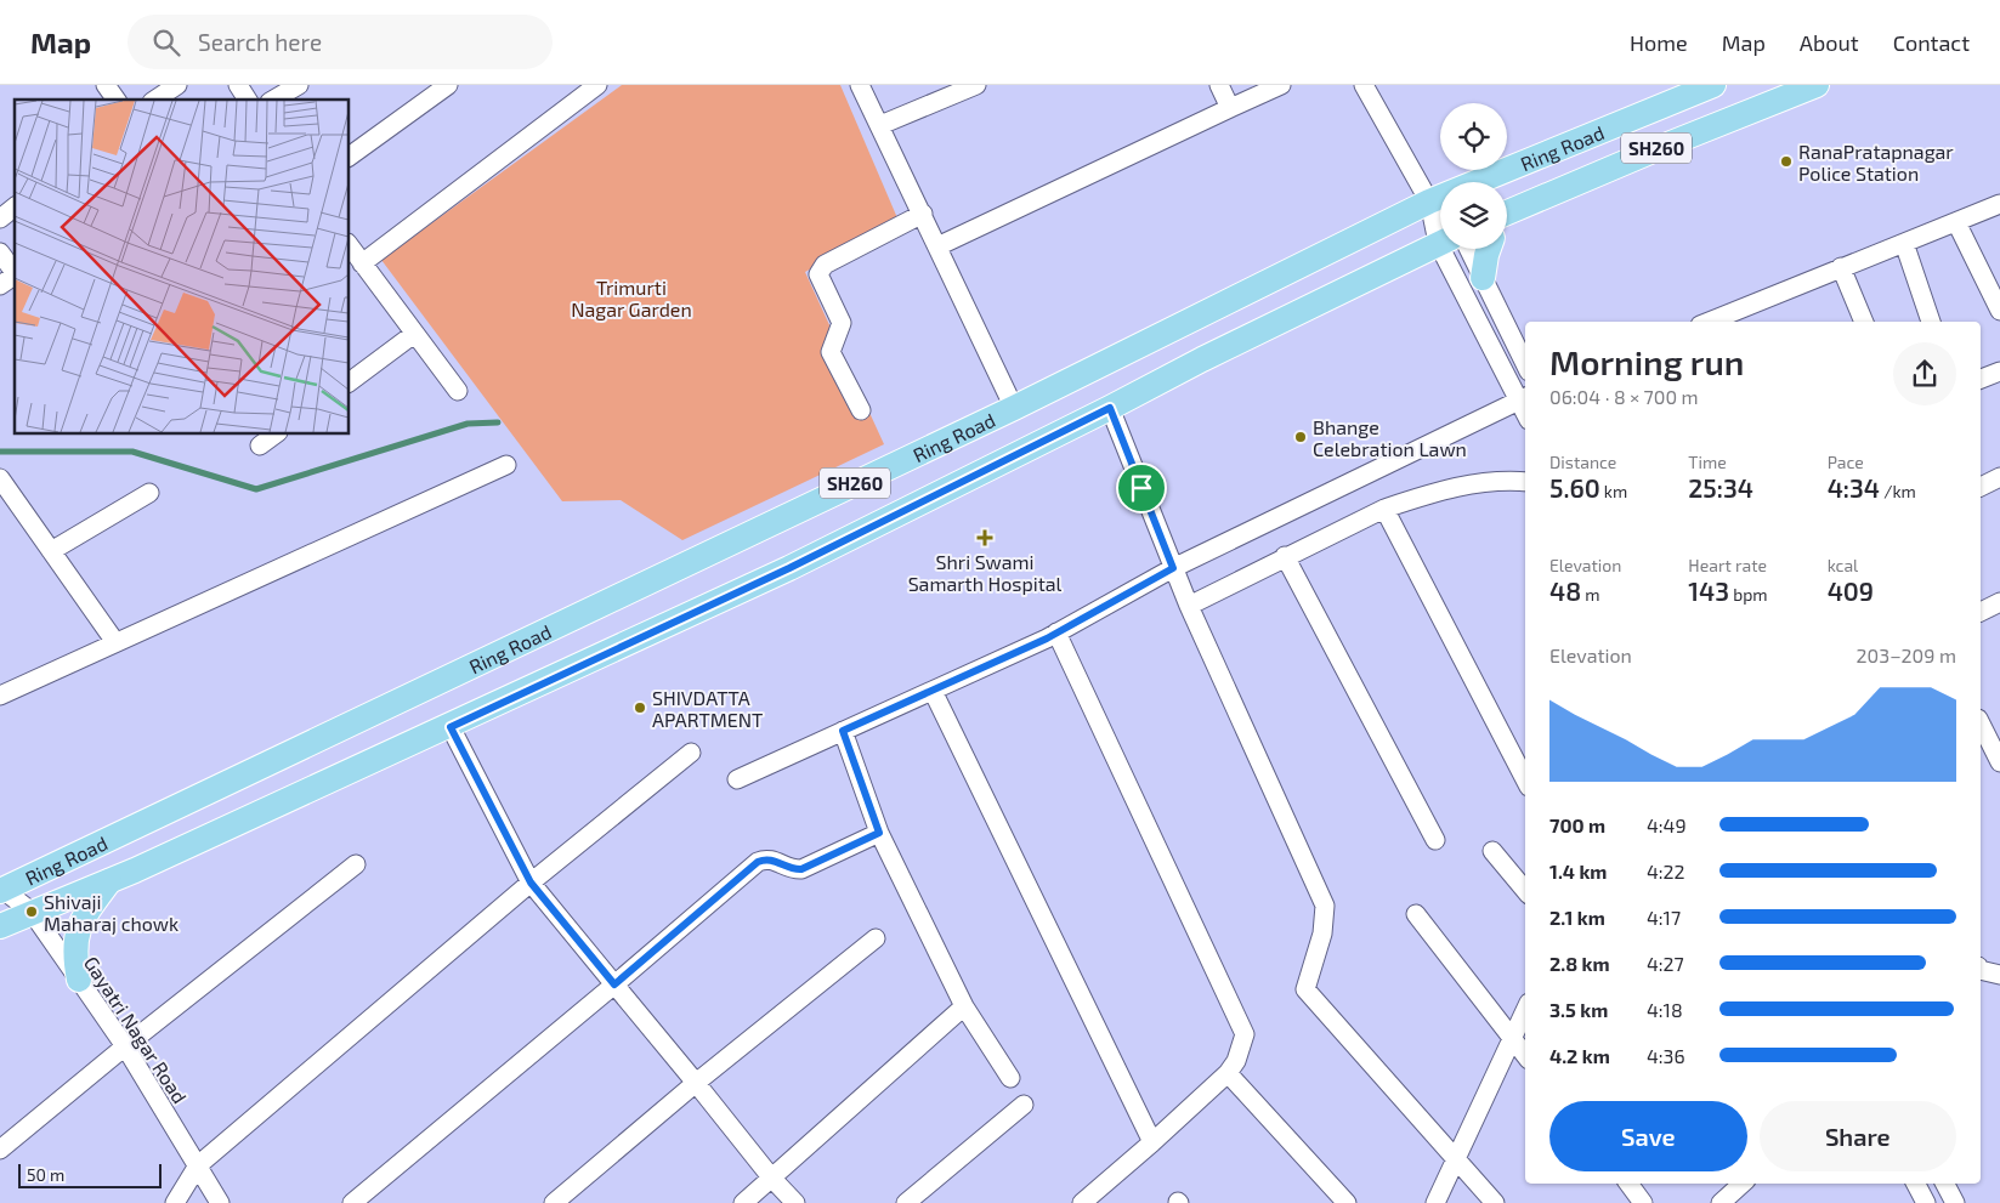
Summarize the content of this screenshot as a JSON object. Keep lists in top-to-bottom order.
{
  "streets": {
    "main road": ["Ring Road", "SH260"],
    "street": ["Gayatri Nagar Road"]
  },
  "crossings": [
    ["Ring Road", "SH260"],
    ["Ring Road", "Gayatri Nagar Road"],
    ["SH260", "Gayatri Nagar Road"]
  ],
  "parks": ["Trimurti Nagar Garden"],
  "places": {
    "other": [
      "RanaPratapnagar Police Station",
      "Bhange Celebration Lawn",
      "SHIVDATTA APARTMENT",
      "Shivaji Maharaj chowk"
    ],
    "health": ["Shri Swami Samarth Hospital"]
  },
  "scale_bar": "50 m",
  "page": {
    "header": "Map",
    "search": "Search here",
    "nav": [
      "Home",
      "Map",
      "About",
      "Contact"
    ],
    "heading": ["Morning run", "06:04 · 8 × 700 m"],
    "stats": [
      ["Distance", "5.60 km"],
      ["Time", "25:34"],
      ["Pace", "4:34 /km"],
      ["Elevation", "48 m"],
      ["Heart rate", "143 bpm"],
      ["kcal", "409"]
    ],
    "chart": ["Elevation", "203–209 m"],
    "list": [
      {
        "name": "700 m",
        "note": "4:49"
      },
      {
        "name": "1.4 km",
        "note": "4:22"
      },
      {
        "name": "2.1 km",
        "note": "4:17"
      },
      {
        "name": "2.8 km",
        "note": "4:27"
      },
      {
        "name": "3.5 km",
        "note": "4:18"
      },
      {
        "name": "4.2 km",
        "note": "4:36"
      }
    ],
    "buttons": ["Save", "Share"],
    "scale": "50 m"
  }
}
